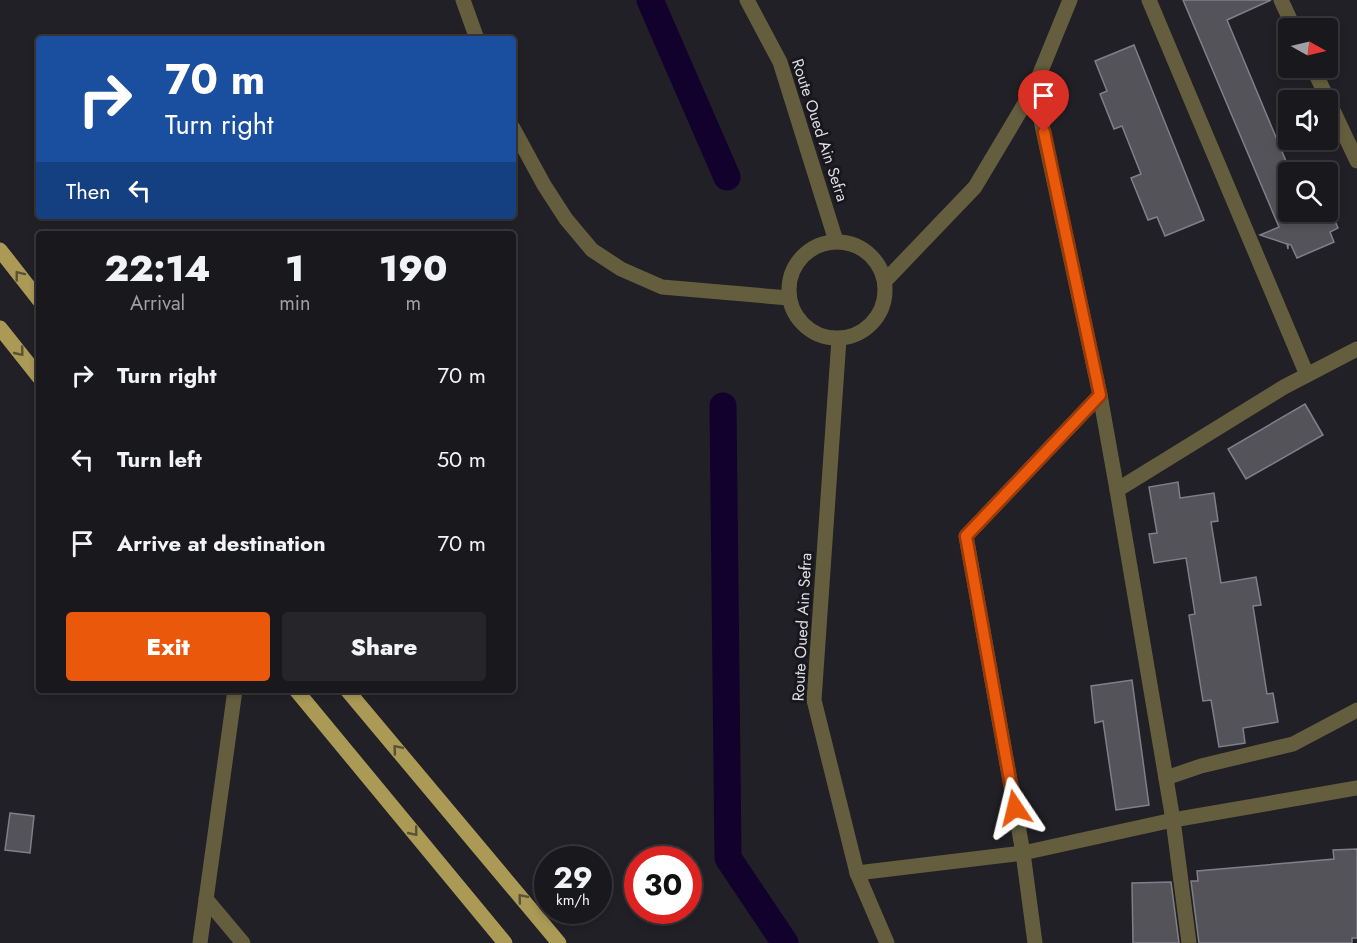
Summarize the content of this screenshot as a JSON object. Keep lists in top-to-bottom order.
{
  "streets": {
    "street": ["Route Oued Ain Sefra"]
  },
  "north": "right",
  "page": {
    "turn": ["70 m", "Turn right"],
    "then": "Then",
    "eta": [
      "22:14",
      "Arrival",
      "1",
      "min",
      "190",
      "m"
    ],
    "list": [
      {
        "name": "Turn right",
        "value": "70 m"
      },
      {
        "name": "Turn left",
        "value": "50 m"
      },
      {
        "name": "Arrive at destination",
        "value": "70 m"
      }
    ],
    "buttons": ["Exit", "Share"],
    "speed": "29 km/h",
    "limit": "30"
  }
}
